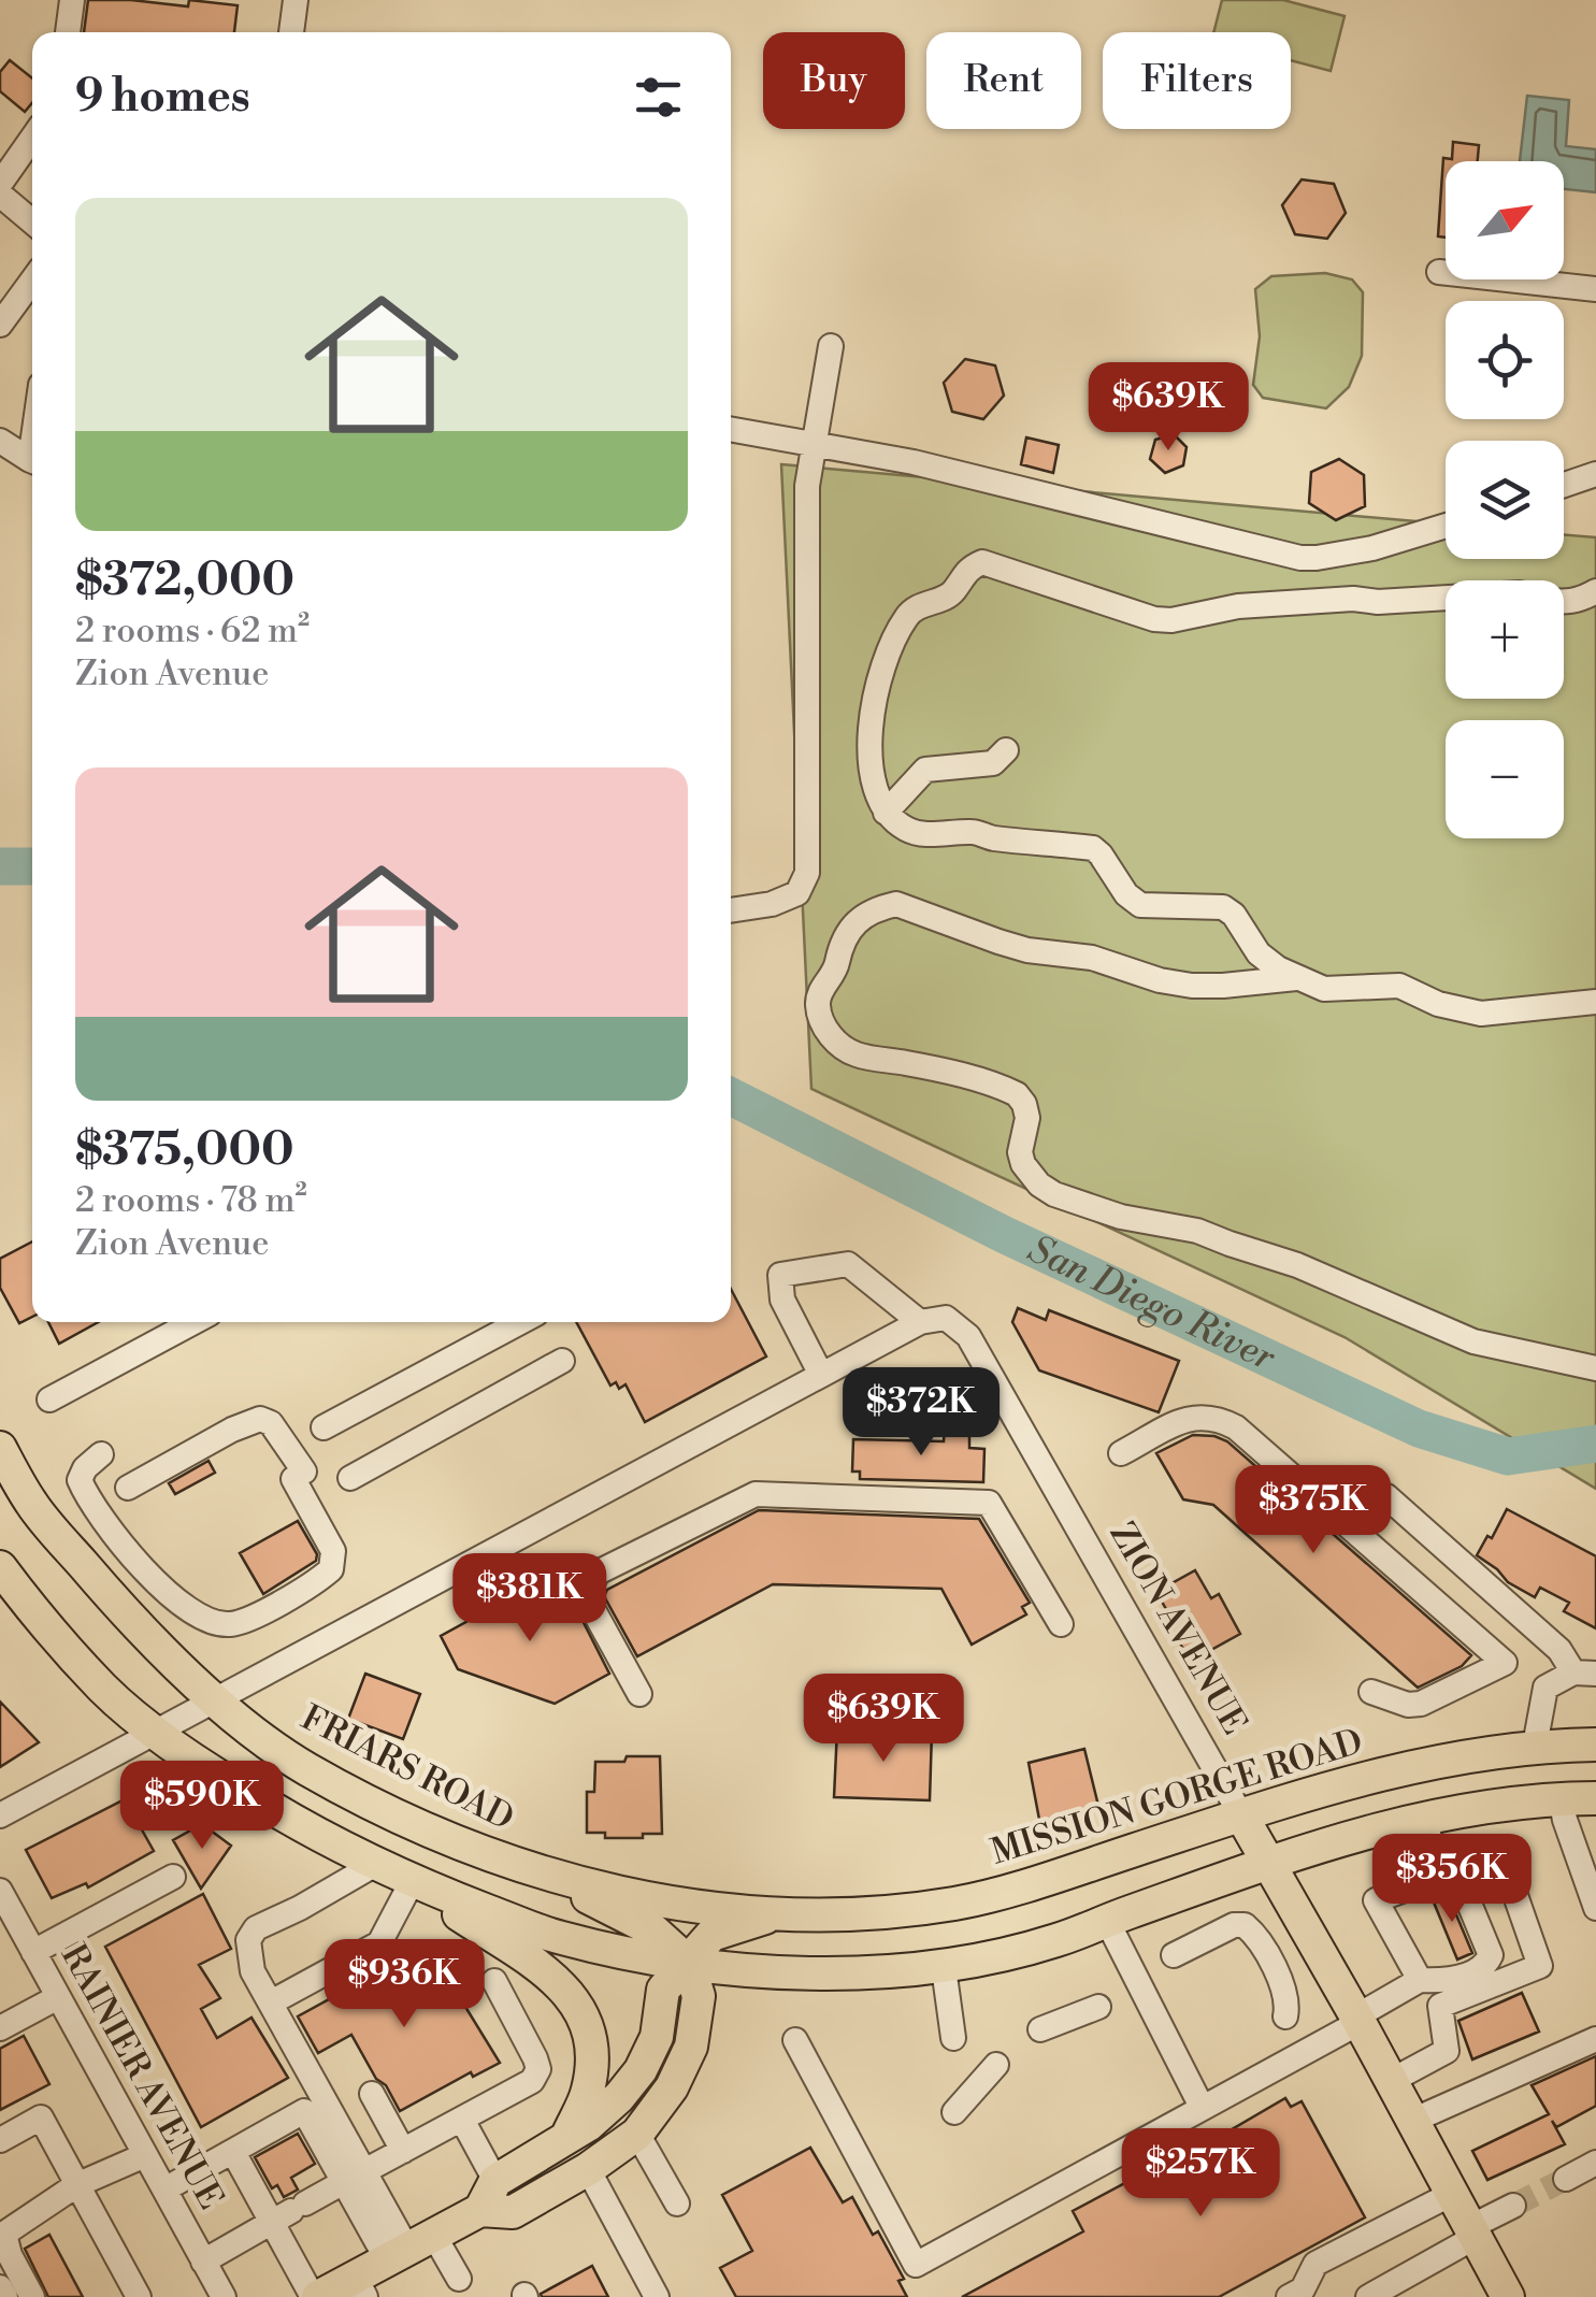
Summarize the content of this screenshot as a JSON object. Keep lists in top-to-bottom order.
{
  "streets": {
    "main road": ["ZION AVENUE", "FRIARS ROAD", "MISSION GORGE ROAD"],
    "street": ["RAINIER AVENUE"]
  },
  "crossings": [
    ["ZION AVENUE", "MISSION GORGE ROAD"],
    ["FRIARS ROAD", "MISSION GORGE ROAD"]
  ],
  "water": ["San Diego River"],
  "north": "top right",
  "page": {
    "chip": ["Buy", "Rent", "Filters"],
    "heading": "9 homes",
    "map_buttons": ["+", "−"],
    "list": [
      {
        "name": "$372,000",
        "note": "2 rooms · 62 m² · Zion Avenue"
      },
      {
        "name": "$375,000",
        "note": "2 rooms · 78 m² · Zion Avenue"
      }
    ],
    "price": [
      "$639K",
      "$372K",
      "$375K",
      "$381K",
      "$639K",
      "$590K",
      "$356K",
      "$936K",
      "$257K"
    ]
  }
}
